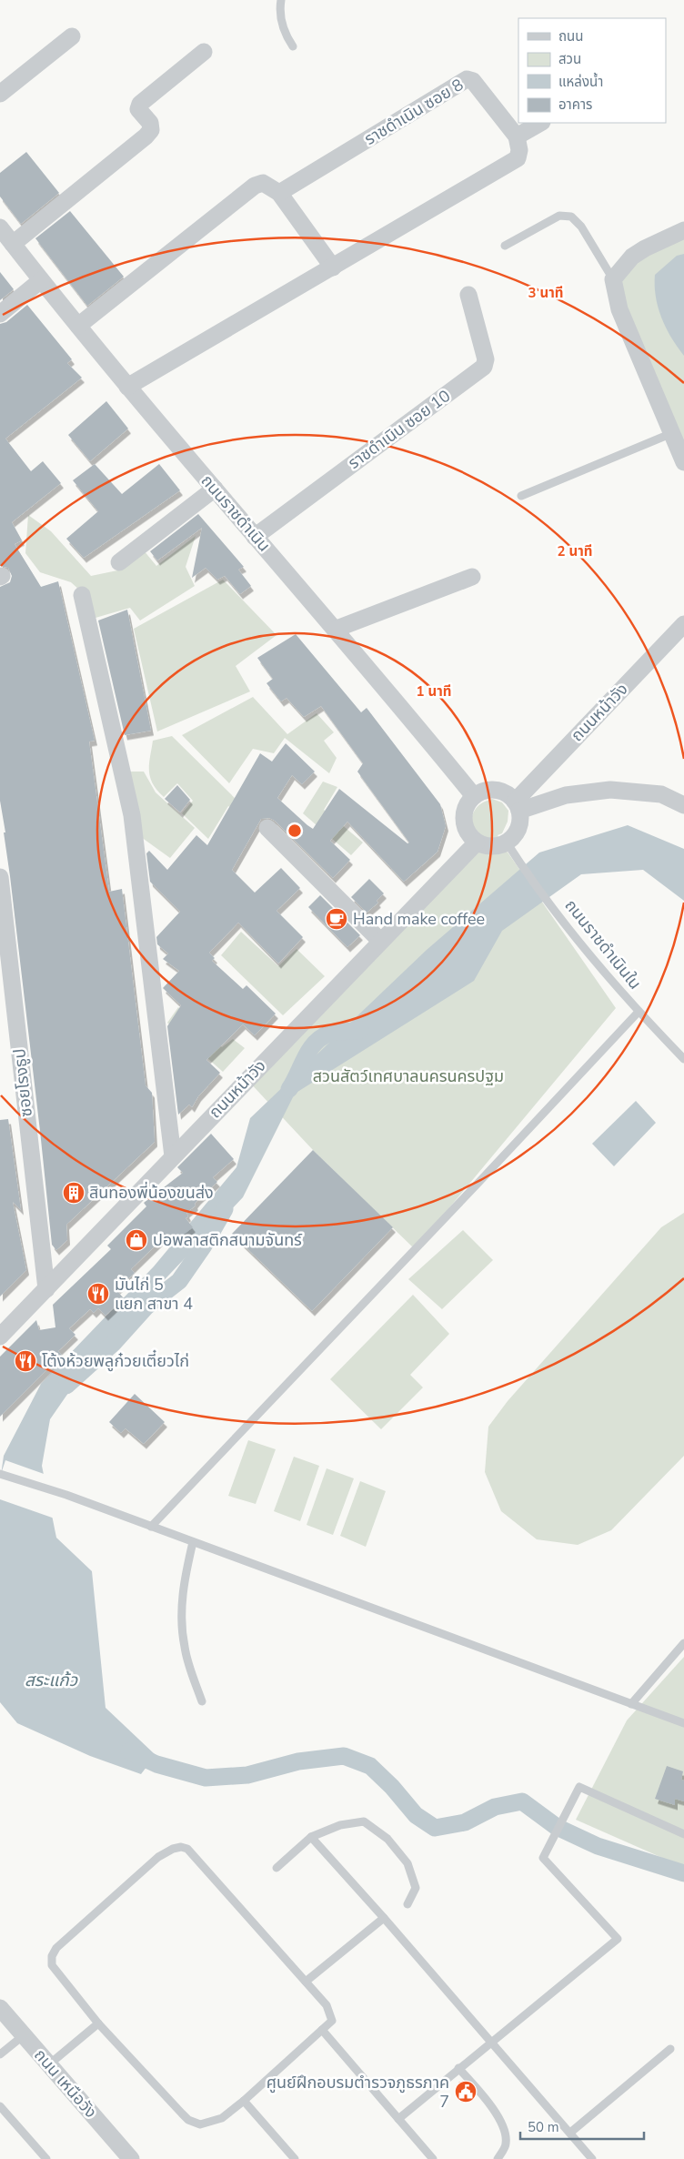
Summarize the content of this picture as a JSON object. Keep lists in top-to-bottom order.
{
  "streets": {
    "street": [
      "ราชดำเนิน ซอย 8",
      "ราชดำเนิน ซอย 10",
      "ถนนราชดำเนิน",
      "ถนนหน้าวัง",
      "ซอยโรงธูป",
      "ถนน เหนือวัง"
    ],
    "lane": ["ถนนราชดำเนินใน"]
  },
  "crossings": [
    ["ราชดำเนิน ซอย 10", "ถนนราชดำเนิน"],
    ["ถนนราชดำเนิน", "ถนนหน้าวัง"],
    ["ถนนราชดำเนิน", "ถนนราชดำเนินใน"],
    ["ถนนหน้าวัง", "ถนนราชดำเนินใน"],
    ["ถนนหน้าวัง", "ซอยโรงธูป"]
  ],
  "water": ["สระแก้ว"],
  "parks": ["สวนสัตว์เทศบาลนครนครปฐม"],
  "places": {
    "cafe": ["Hand make coffee"],
    "building": ["สินทองพี่น้องขนส่ง"],
    "shop": ["ปอพลาสติกสนามจันทร์"],
    "restaurant": ["มันไก่ 5 แยก สาขา 4", "โต้งห้วยพลูก๋วยเตี๋ยวไก่"],
    "public building": ["ศูนย์ฝึกอบรมตำรวจภูธรภาค 7"]
  },
  "legend": [
    "ถนน",
    "สวน",
    "แหล่งน้ำ",
    "อาคาร"
  ],
  "scale_bar": "50 m",
  "rings": ["3 นาที", "2 นาที", "1 นาที"]
}
